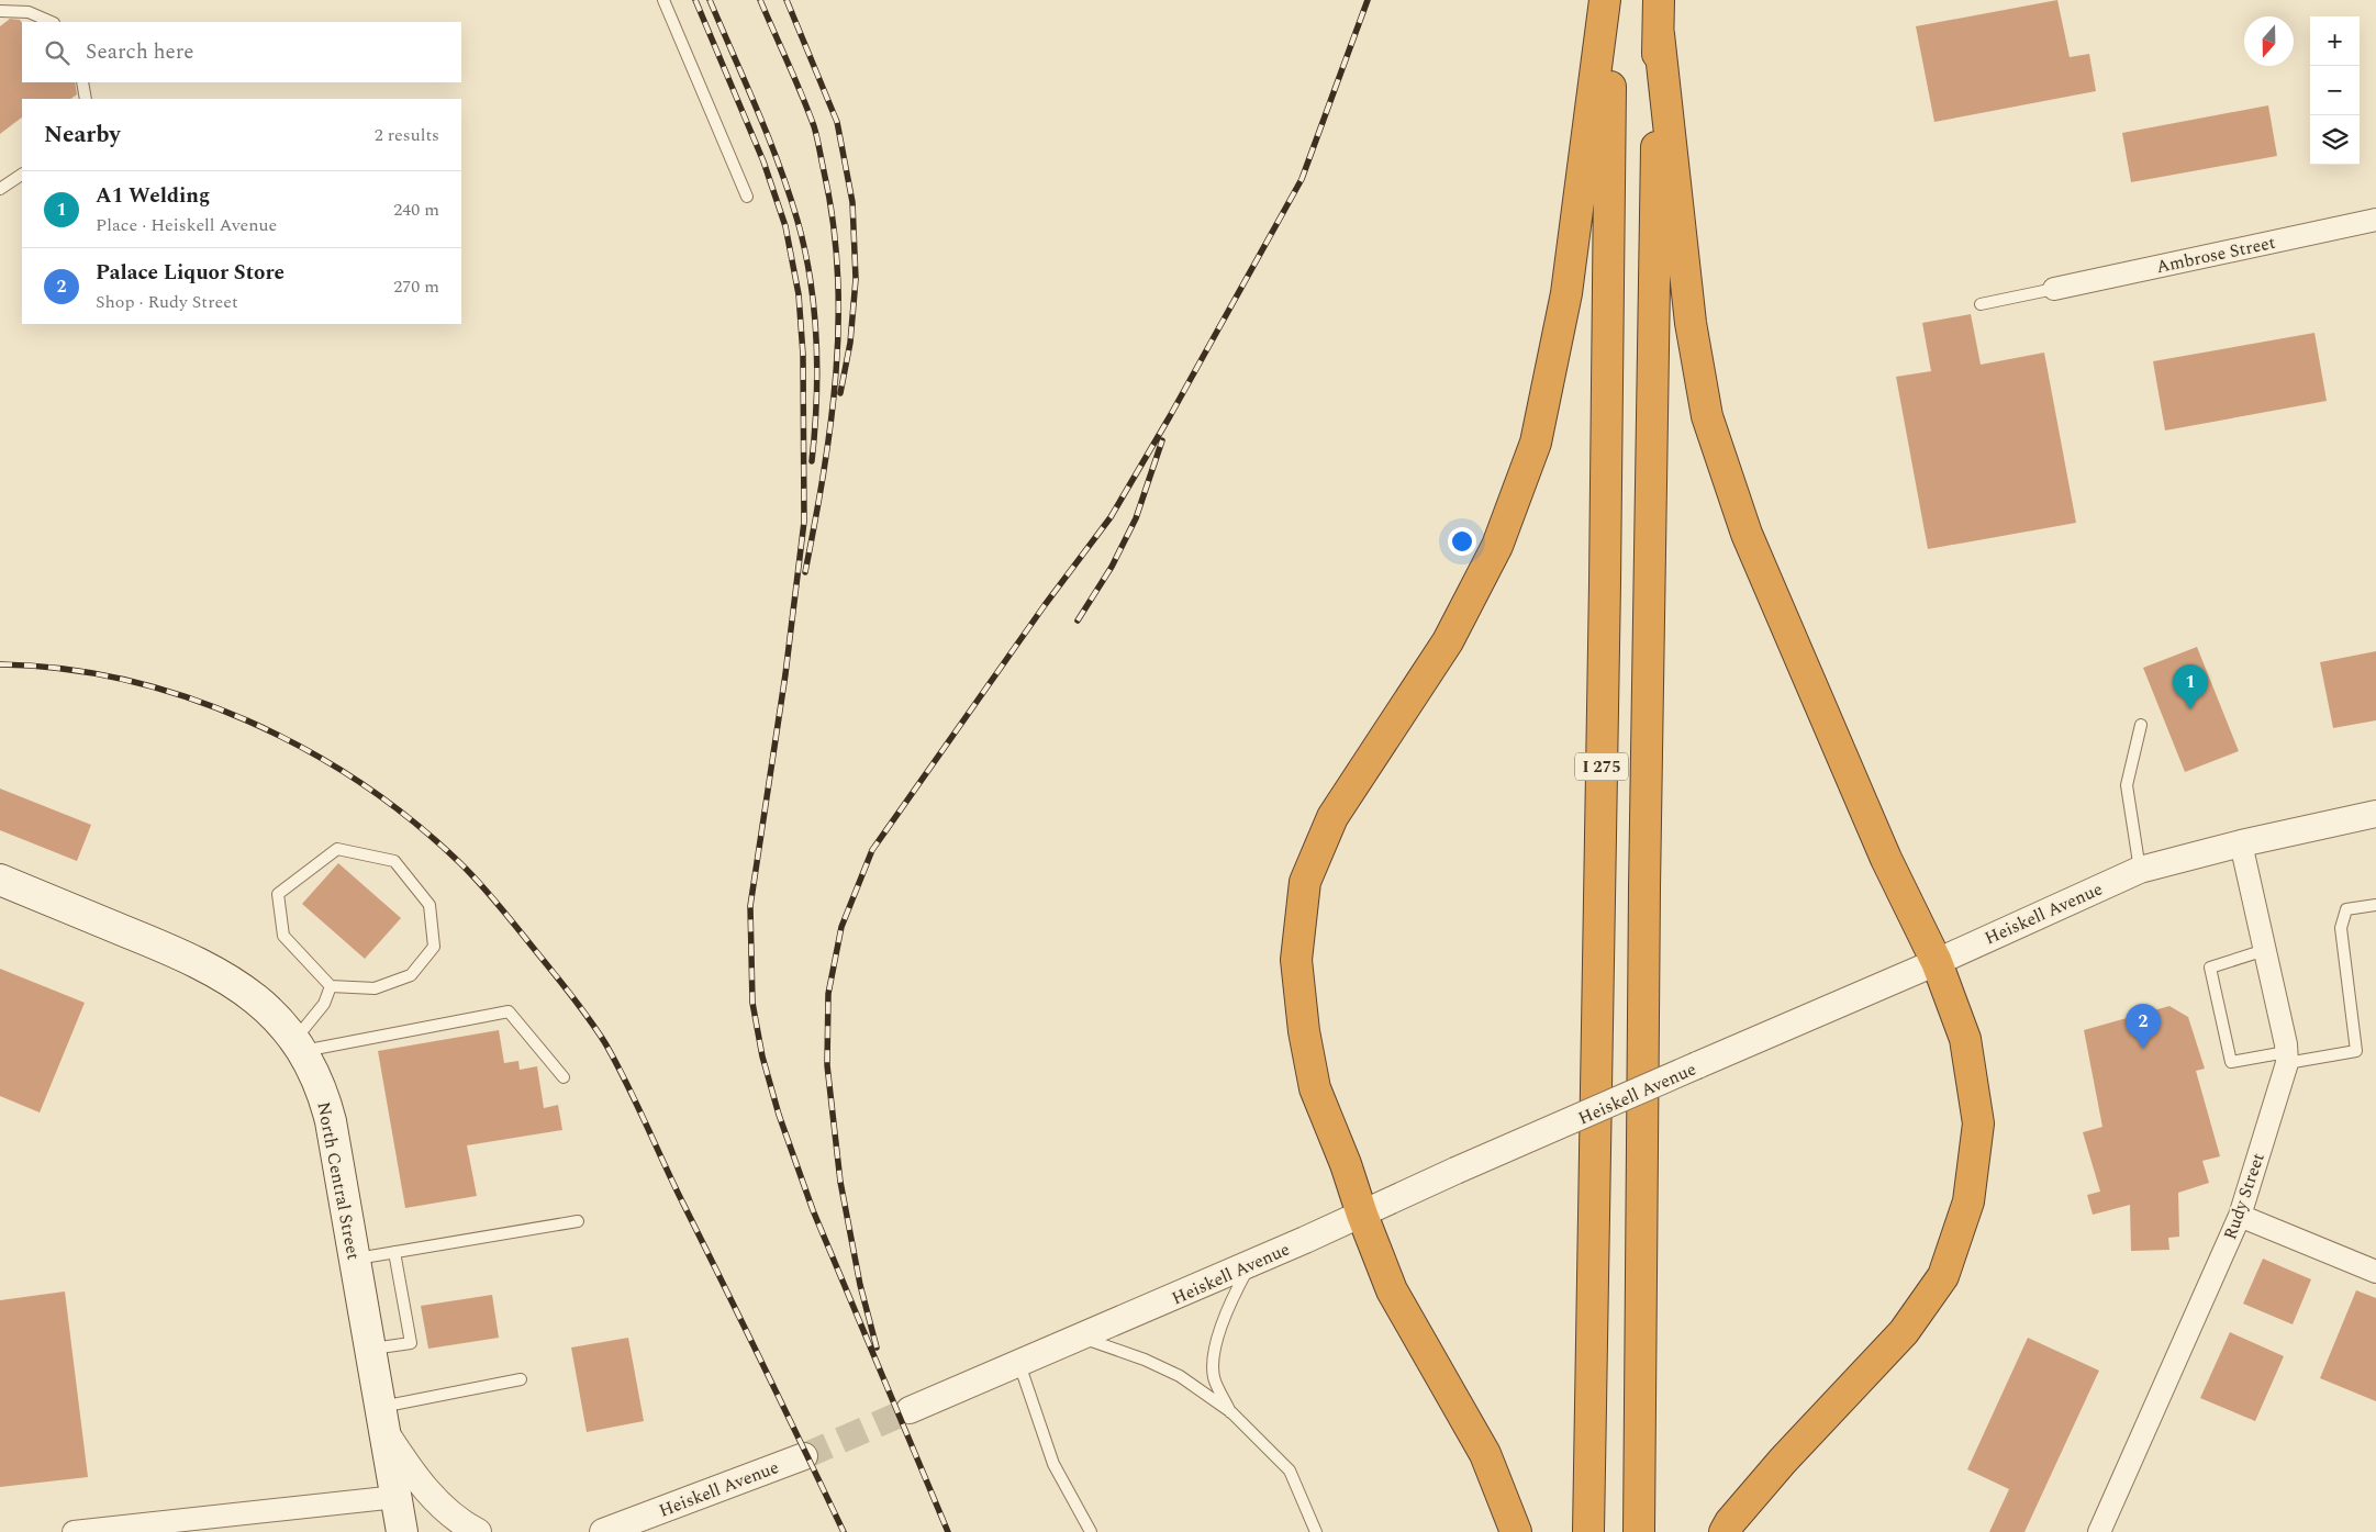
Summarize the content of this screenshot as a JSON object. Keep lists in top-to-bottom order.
{
  "streets": {
    "highway": ["I 275"],
    "main road": ["North Central Street"],
    "street": ["Ambrose Street", "Heiskell Avenue", "Rudy Street"]
  },
  "crossings": [
    ["Heiskell Avenue", "Rudy Street"]
  ],
  "north": "bottom",
  "page": {
    "map_buttons": ["+", "−"],
    "search": "Search here",
    "heading": ["Nearby", "2 results"],
    "list": [
      {
        "mark": "1",
        "name": "A1 Welding",
        "note": "Place · Heiskell Avenue",
        "value": "240 m"
      },
      {
        "mark": "2",
        "name": "Palace Liquor Store",
        "note": "Shop · Rudy Street",
        "value": "270 m"
      }
    ],
    "pins": ["1", "2"]
  }
}
